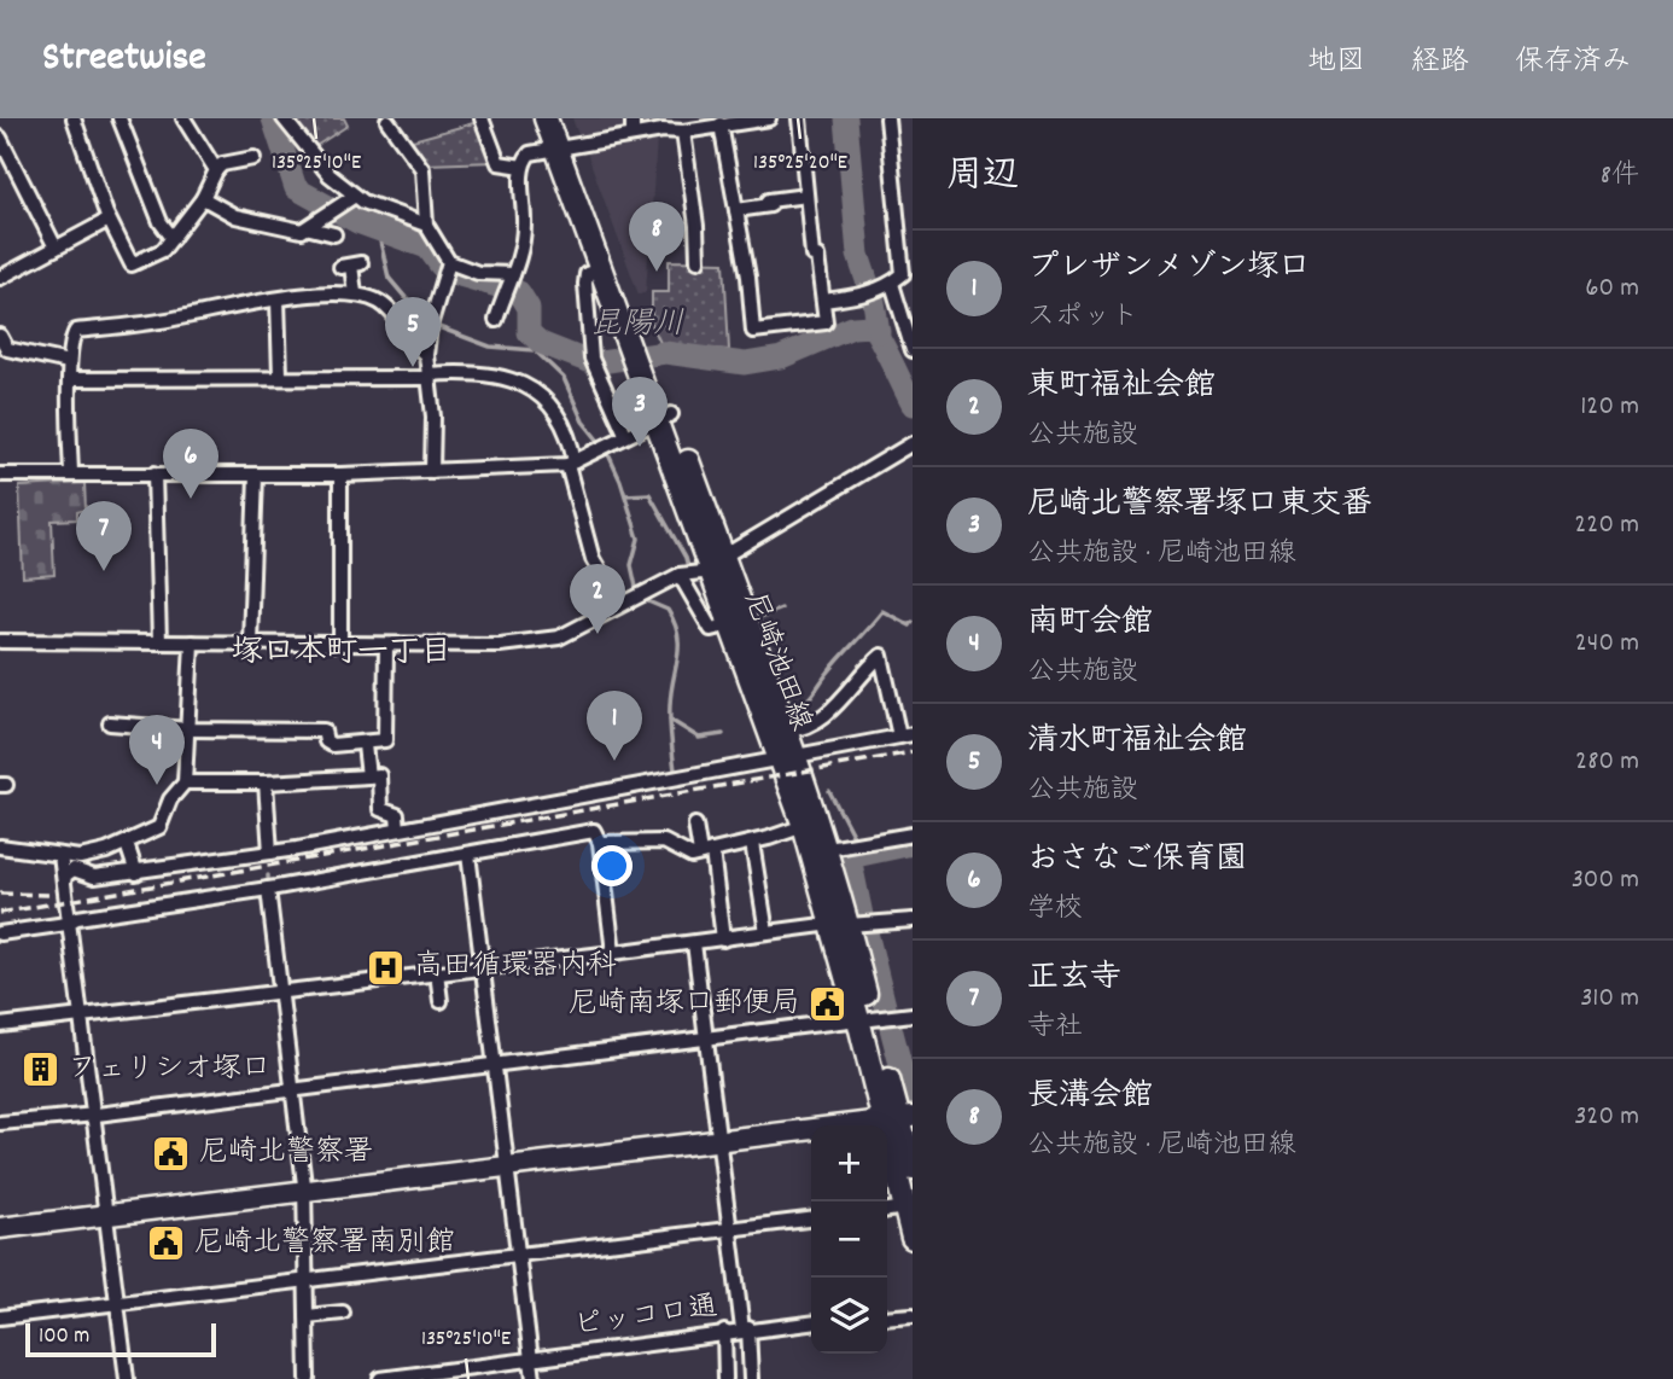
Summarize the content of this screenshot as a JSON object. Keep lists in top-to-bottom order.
{
  "streets": {
    "main road": ["尼崎池田線"],
    "street": ["ピッコロ通"]
  },
  "districts": ["塚口本町一丁目"],
  "water": ["昆陽川"],
  "places": {
    "hospital": ["高田循環器内科"],
    "public building": ["尼崎南塚口郵便局", "尼崎北警察署", "尼崎北警察署南別館"],
    "building": ["フェリシオ塚口"]
  },
  "scale_bar": "100 m",
  "page": {
    "header": "Streetwise",
    "nav": ["地図", "経路", "保存済み"],
    "heading": ["周辺", "8件"],
    "pins": [
      "8",
      "5",
      "3",
      "6",
      "7",
      "2",
      "1",
      "4"
    ],
    "list": [
      {
        "mark": "1",
        "name": "プレザンメゾン塚口",
        "note": "スポット",
        "value": "60 m"
      },
      {
        "mark": "2",
        "name": "東町福祉会館",
        "note": "公共施設",
        "value": "120 m"
      },
      {
        "mark": "3",
        "name": "尼崎北警察署塚口東交番",
        "note": "公共施設 · 尼崎池田線",
        "value": "220 m"
      },
      {
        "mark": "4",
        "name": "南町会館",
        "note": "公共施設",
        "value": "240 m"
      },
      {
        "mark": "5",
        "name": "清水町福祉会館",
        "note": "公共施設",
        "value": "280 m"
      },
      {
        "mark": "6",
        "name": "おさなご保育園",
        "note": "学校",
        "value": "300 m"
      },
      {
        "mark": "7",
        "name": "正玄寺",
        "note": "寺社",
        "value": "310 m"
      },
      {
        "mark": "8",
        "name": "長溝会館",
        "note": "公共施設 · 尼崎池田線",
        "value": "320 m"
      }
    ],
    "map_buttons": ["+", "−"],
    "scale": "100 m"
  },
  "coordinates": ["135°25'10\"E", "135°25'20\"E"]
}
